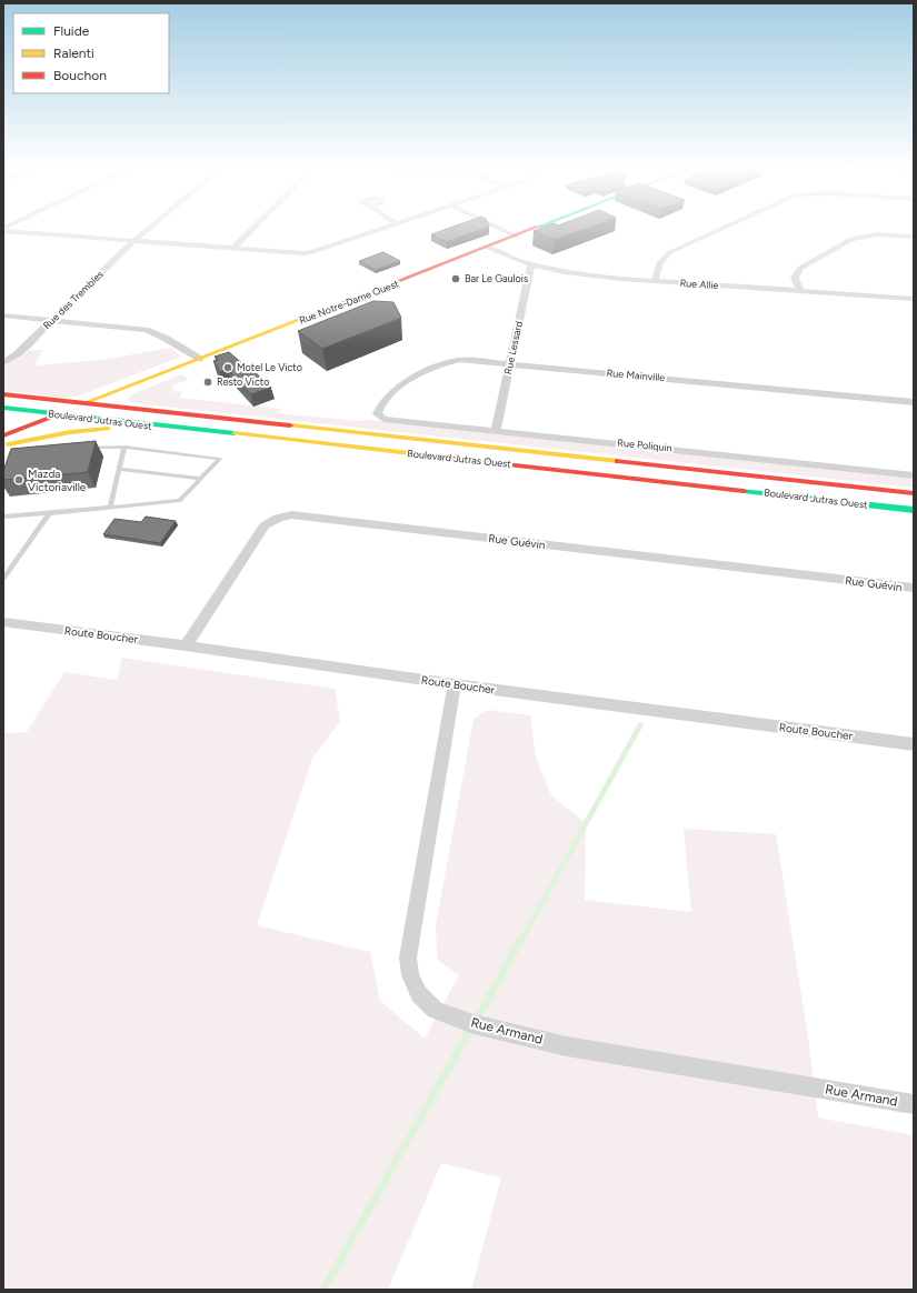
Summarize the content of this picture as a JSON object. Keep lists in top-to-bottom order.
{
  "streets": {
    "main road": ["Rue Notre-Dame Ouest", "Boulevard Jutras Ouest"],
    "street": [
      "Rue Allie",
      "Rue des Trembles",
      "Rue Lessard",
      "Rue Mainville",
      "Rue Poliquin",
      "Rue Guévin",
      "Route Boucher",
      "Rue Armand"
    ]
  },
  "crossings": [
    ["Rue Allie", "Rue Notre-Dame Ouest"],
    ["Rue Allie", "Rue Lessard"],
    ["Rue Notre-Dame Ouest", "Boulevard Jutras Ouest"],
    ["Rue Lessard", "Rue Mainville"],
    ["Rue Lessard", "Rue Poliquin"],
    ["Rue Mainville", "Rue Poliquin"],
    ["Rue Guévin", "Route Boucher"],
    ["Route Boucher", "Rue Armand"]
  ],
  "places": [
    "Bar Le Gaulois",
    "Motel Le Victo",
    "Resto Victo",
    "Mazda Victoriaville"
  ],
  "legend": ["Fluide", "Ralenti", "Bouchon"]
}
